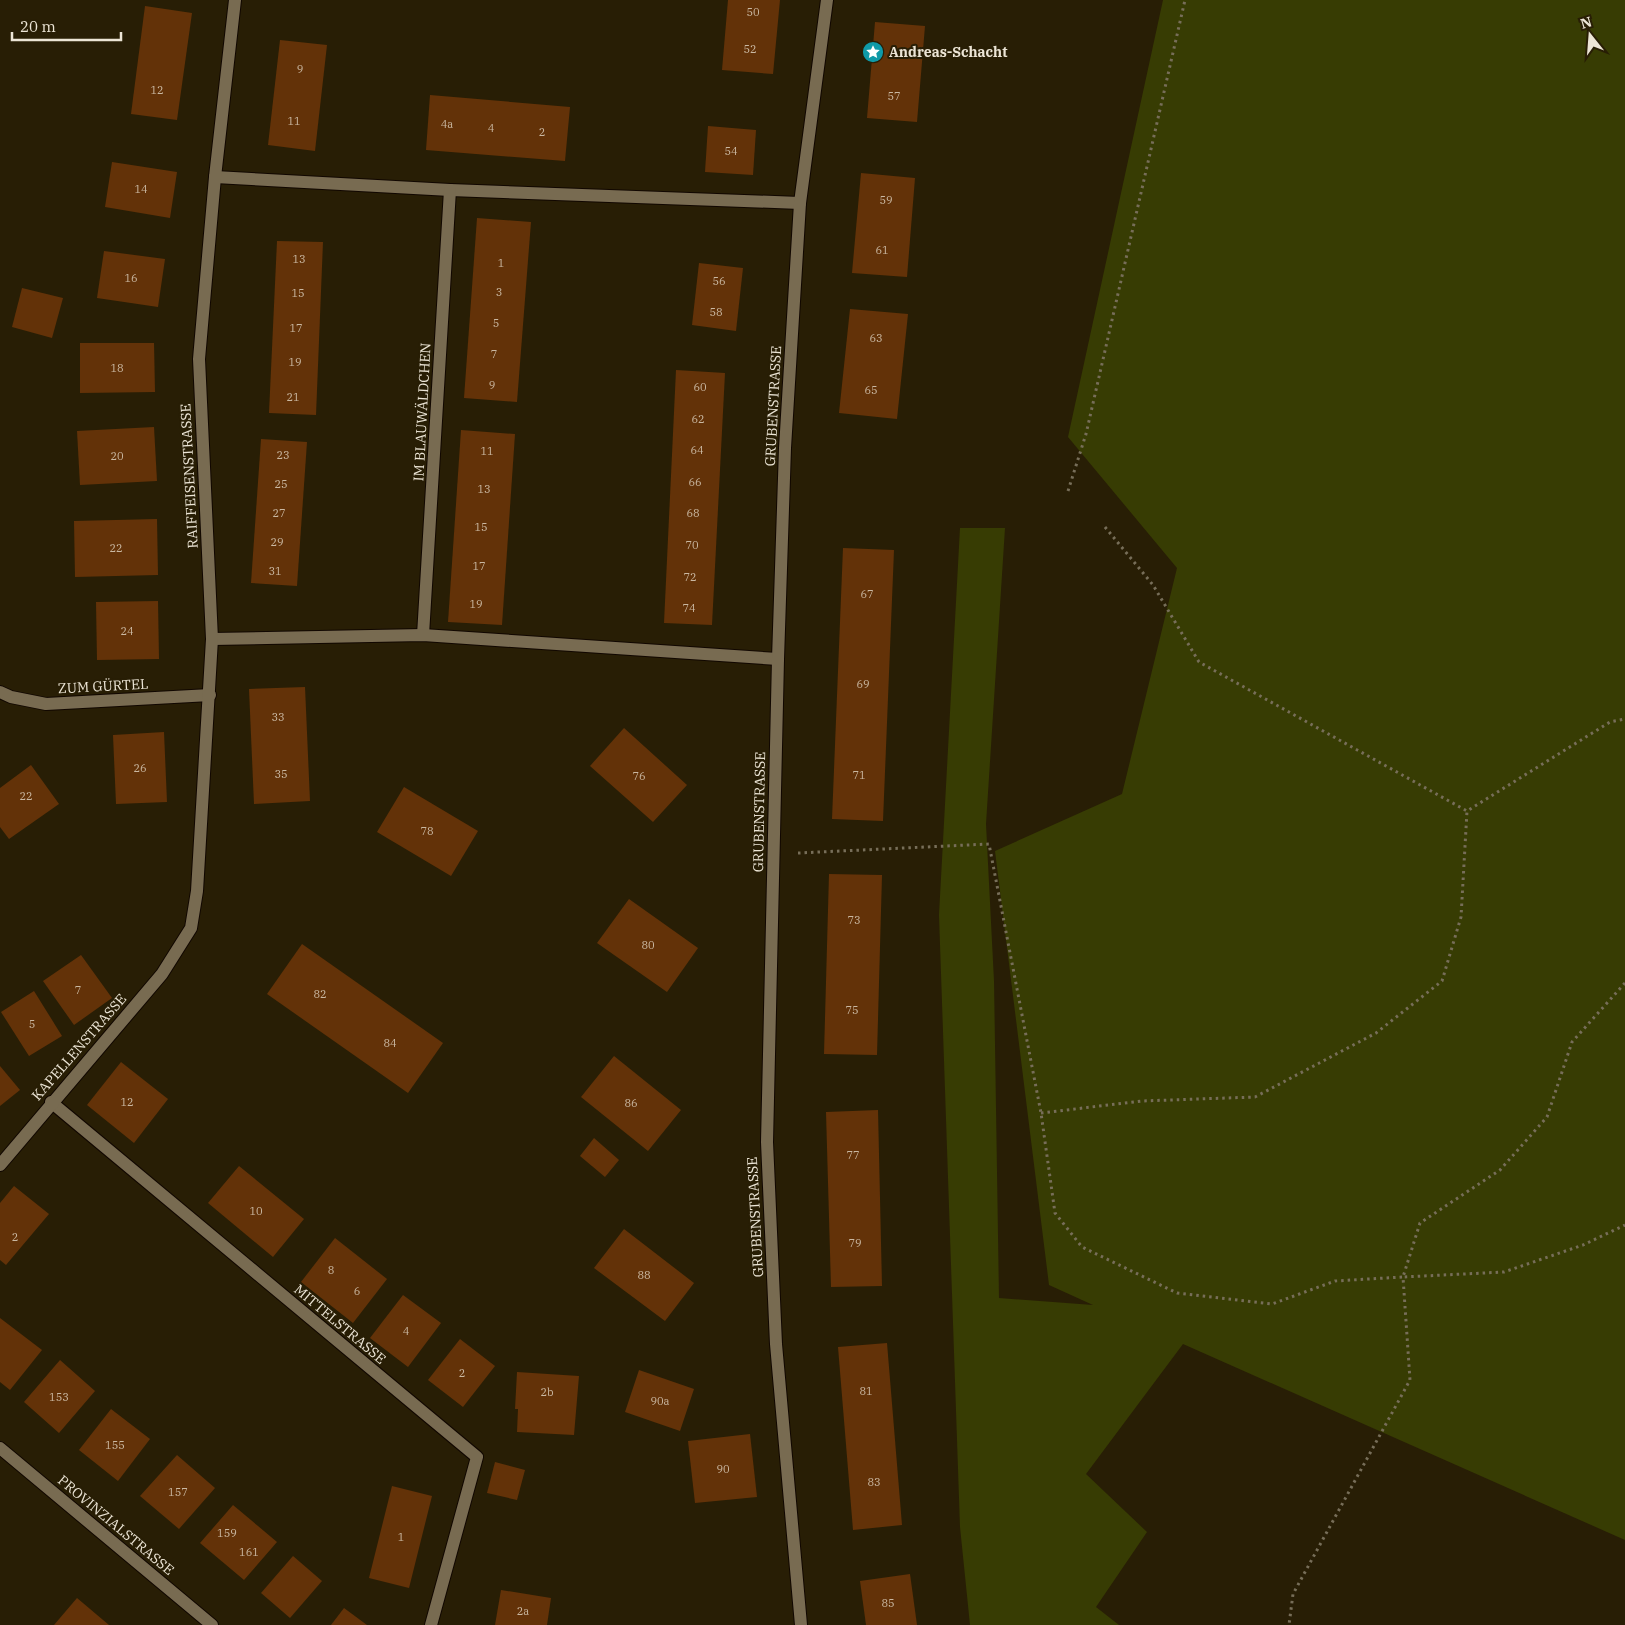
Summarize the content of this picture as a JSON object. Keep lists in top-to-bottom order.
{
  "streets": {
    "street": [
      "GRUBENSTRASSE",
      "IM BLAUWÄLDCHEN",
      "RAIFFEISENSTRASSE",
      "ZUM GÜRTEL",
      "KAPELLENSTRASSE",
      "MITTELSTRASSE",
      "PROVINZIALSTRASSE"
    ]
  },
  "crossings": [
    ["RAIFFEISENSTRASSE", "ZUM GÜRTEL"],
    ["RAIFFEISENSTRASSE", "KAPELLENSTRASSE"],
    ["KAPELLENSTRASSE", "MITTELSTRASSE"]
  ],
  "places": {
    "place": ["Andreas-Schacht"]
  },
  "house_numbers": [
    "50",
    "52",
    "9",
    "12",
    "57",
    "11",
    "4a",
    "4",
    "2",
    "54",
    "14",
    "59",
    "61",
    "13",
    "1",
    "16",
    "56",
    "3",
    "15",
    "58",
    "5",
    "17",
    "63",
    "7",
    "19",
    "18",
    "9",
    "60",
    "65",
    "21",
    "62",
    "64",
    "11",
    "23",
    "20",
    "66",
    "25",
    "13",
    "27",
    "68",
    "15",
    "29",
    "70",
    "22",
    "17",
    "31",
    "72",
    "67",
    "19",
    "74",
    "24",
    "69",
    "33",
    "26",
    "35",
    "71",
    "76",
    "22",
    "78",
    "73",
    "80",
    "7",
    "82",
    "75",
    "5",
    "84",
    "12",
    "86",
    "77",
    "10",
    "2",
    "79",
    "8",
    "88",
    "6",
    "4",
    "2",
    "81",
    "2b",
    "153",
    "90a",
    "155",
    "90",
    "83",
    "157",
    "159",
    "1",
    "161",
    "85",
    "2a"
  ],
  "scale_bar": "20 m",
  "north": "top"
}
